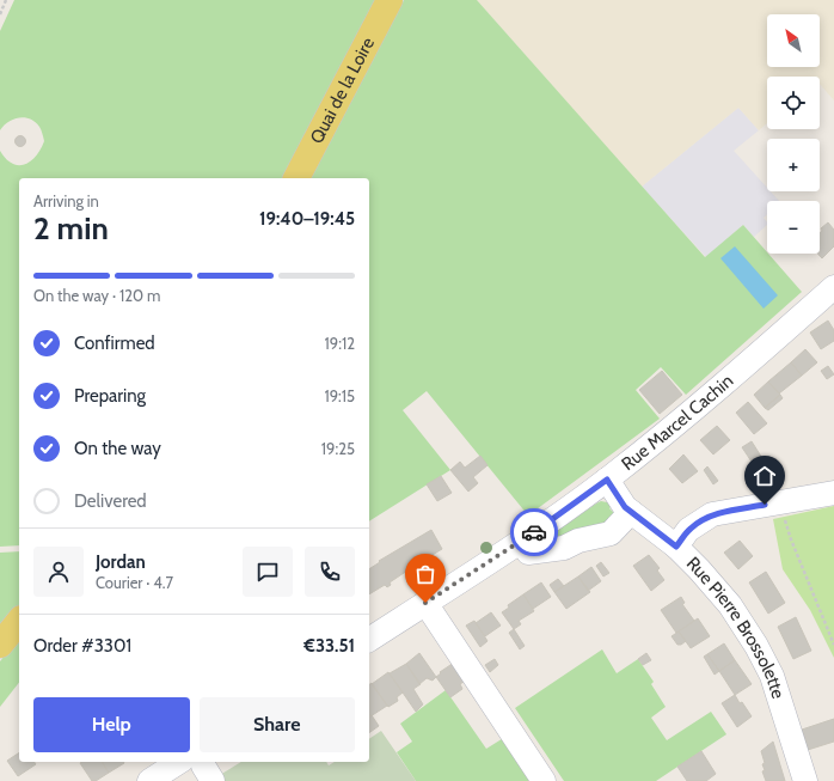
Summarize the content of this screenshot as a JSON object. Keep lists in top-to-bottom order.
{
  "streets": {
    "main road": ["Quai de la Loire"],
    "street": ["Rue Marcel Cachin", "Rue Pierre Brossolette"]
  },
  "crossings": [
    ["Rue Marcel Cachin", "Rue Pierre Brossolette"]
  ],
  "north": "top left",
  "page": {
    "map_buttons": ["+", "−"],
    "heading": ["2 min", "Arriving in", "19:40–19:45"],
    "panel": [
      "Jordan",
      "Courier · 4.7",
      "Order #3301",
      "€33.51"
    ],
    "bar": "On the way · 120 m",
    "list": [
      ["Confirmed", "19:12"],
      ["Preparing", "19:15"],
      ["On the way", "19:25"],
      "Delivered"
    ],
    "buttons": ["Help", "Share"]
  }
}
